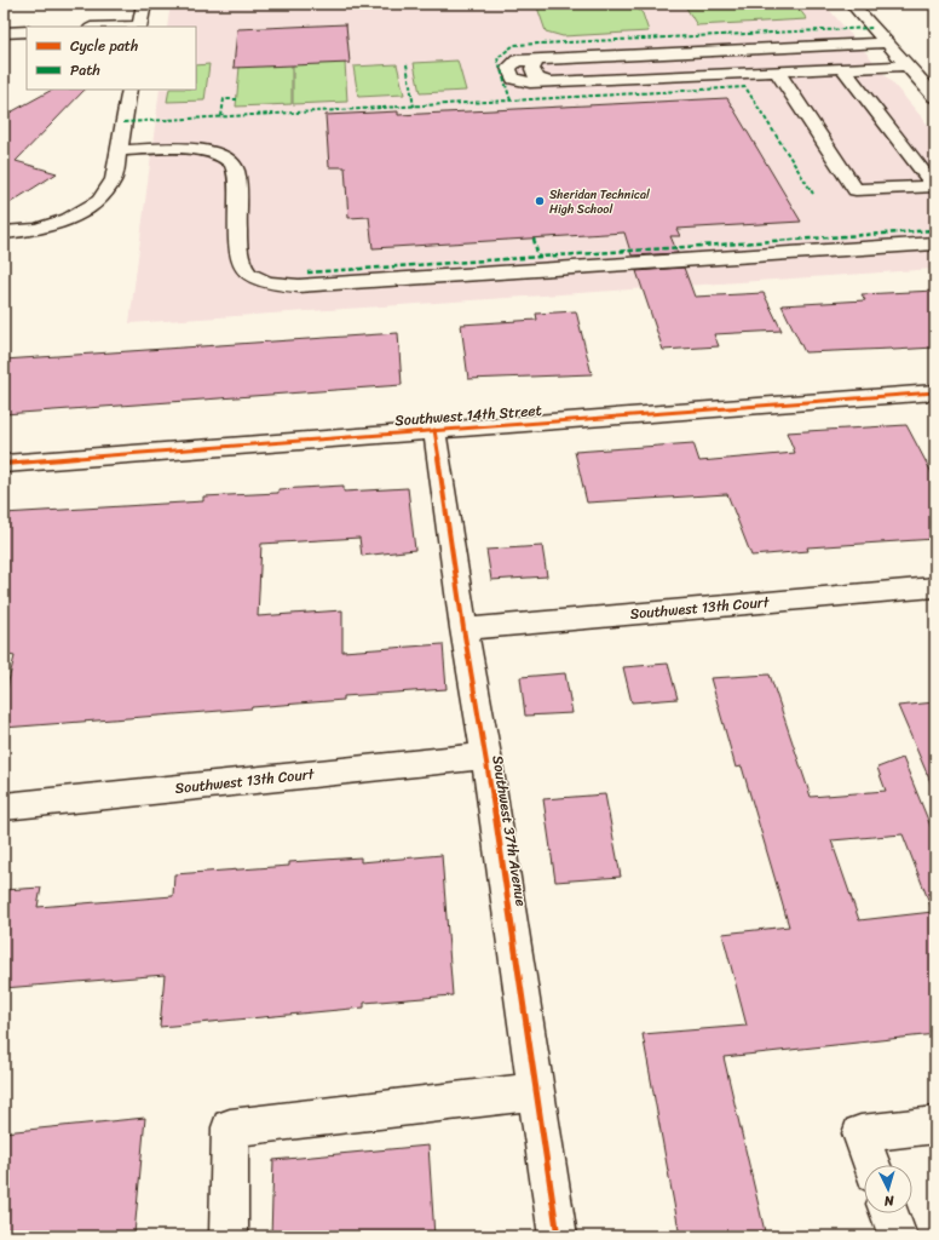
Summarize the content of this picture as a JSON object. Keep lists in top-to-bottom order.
{
  "streets": {
    "street": ["Southwest 14th Street", "Southwest 13th Court", "Southwest 37th Avenue"]
  },
  "crossings": [
    ["Southwest 14th Street", "Southwest 37th Avenue"],
    ["Southwest 13th Court", "Southwest 37th Avenue"]
  ],
  "places": ["Sheridan Technical High School"],
  "legend": ["Cycle path", "Path"],
  "north": "bottom"
}
